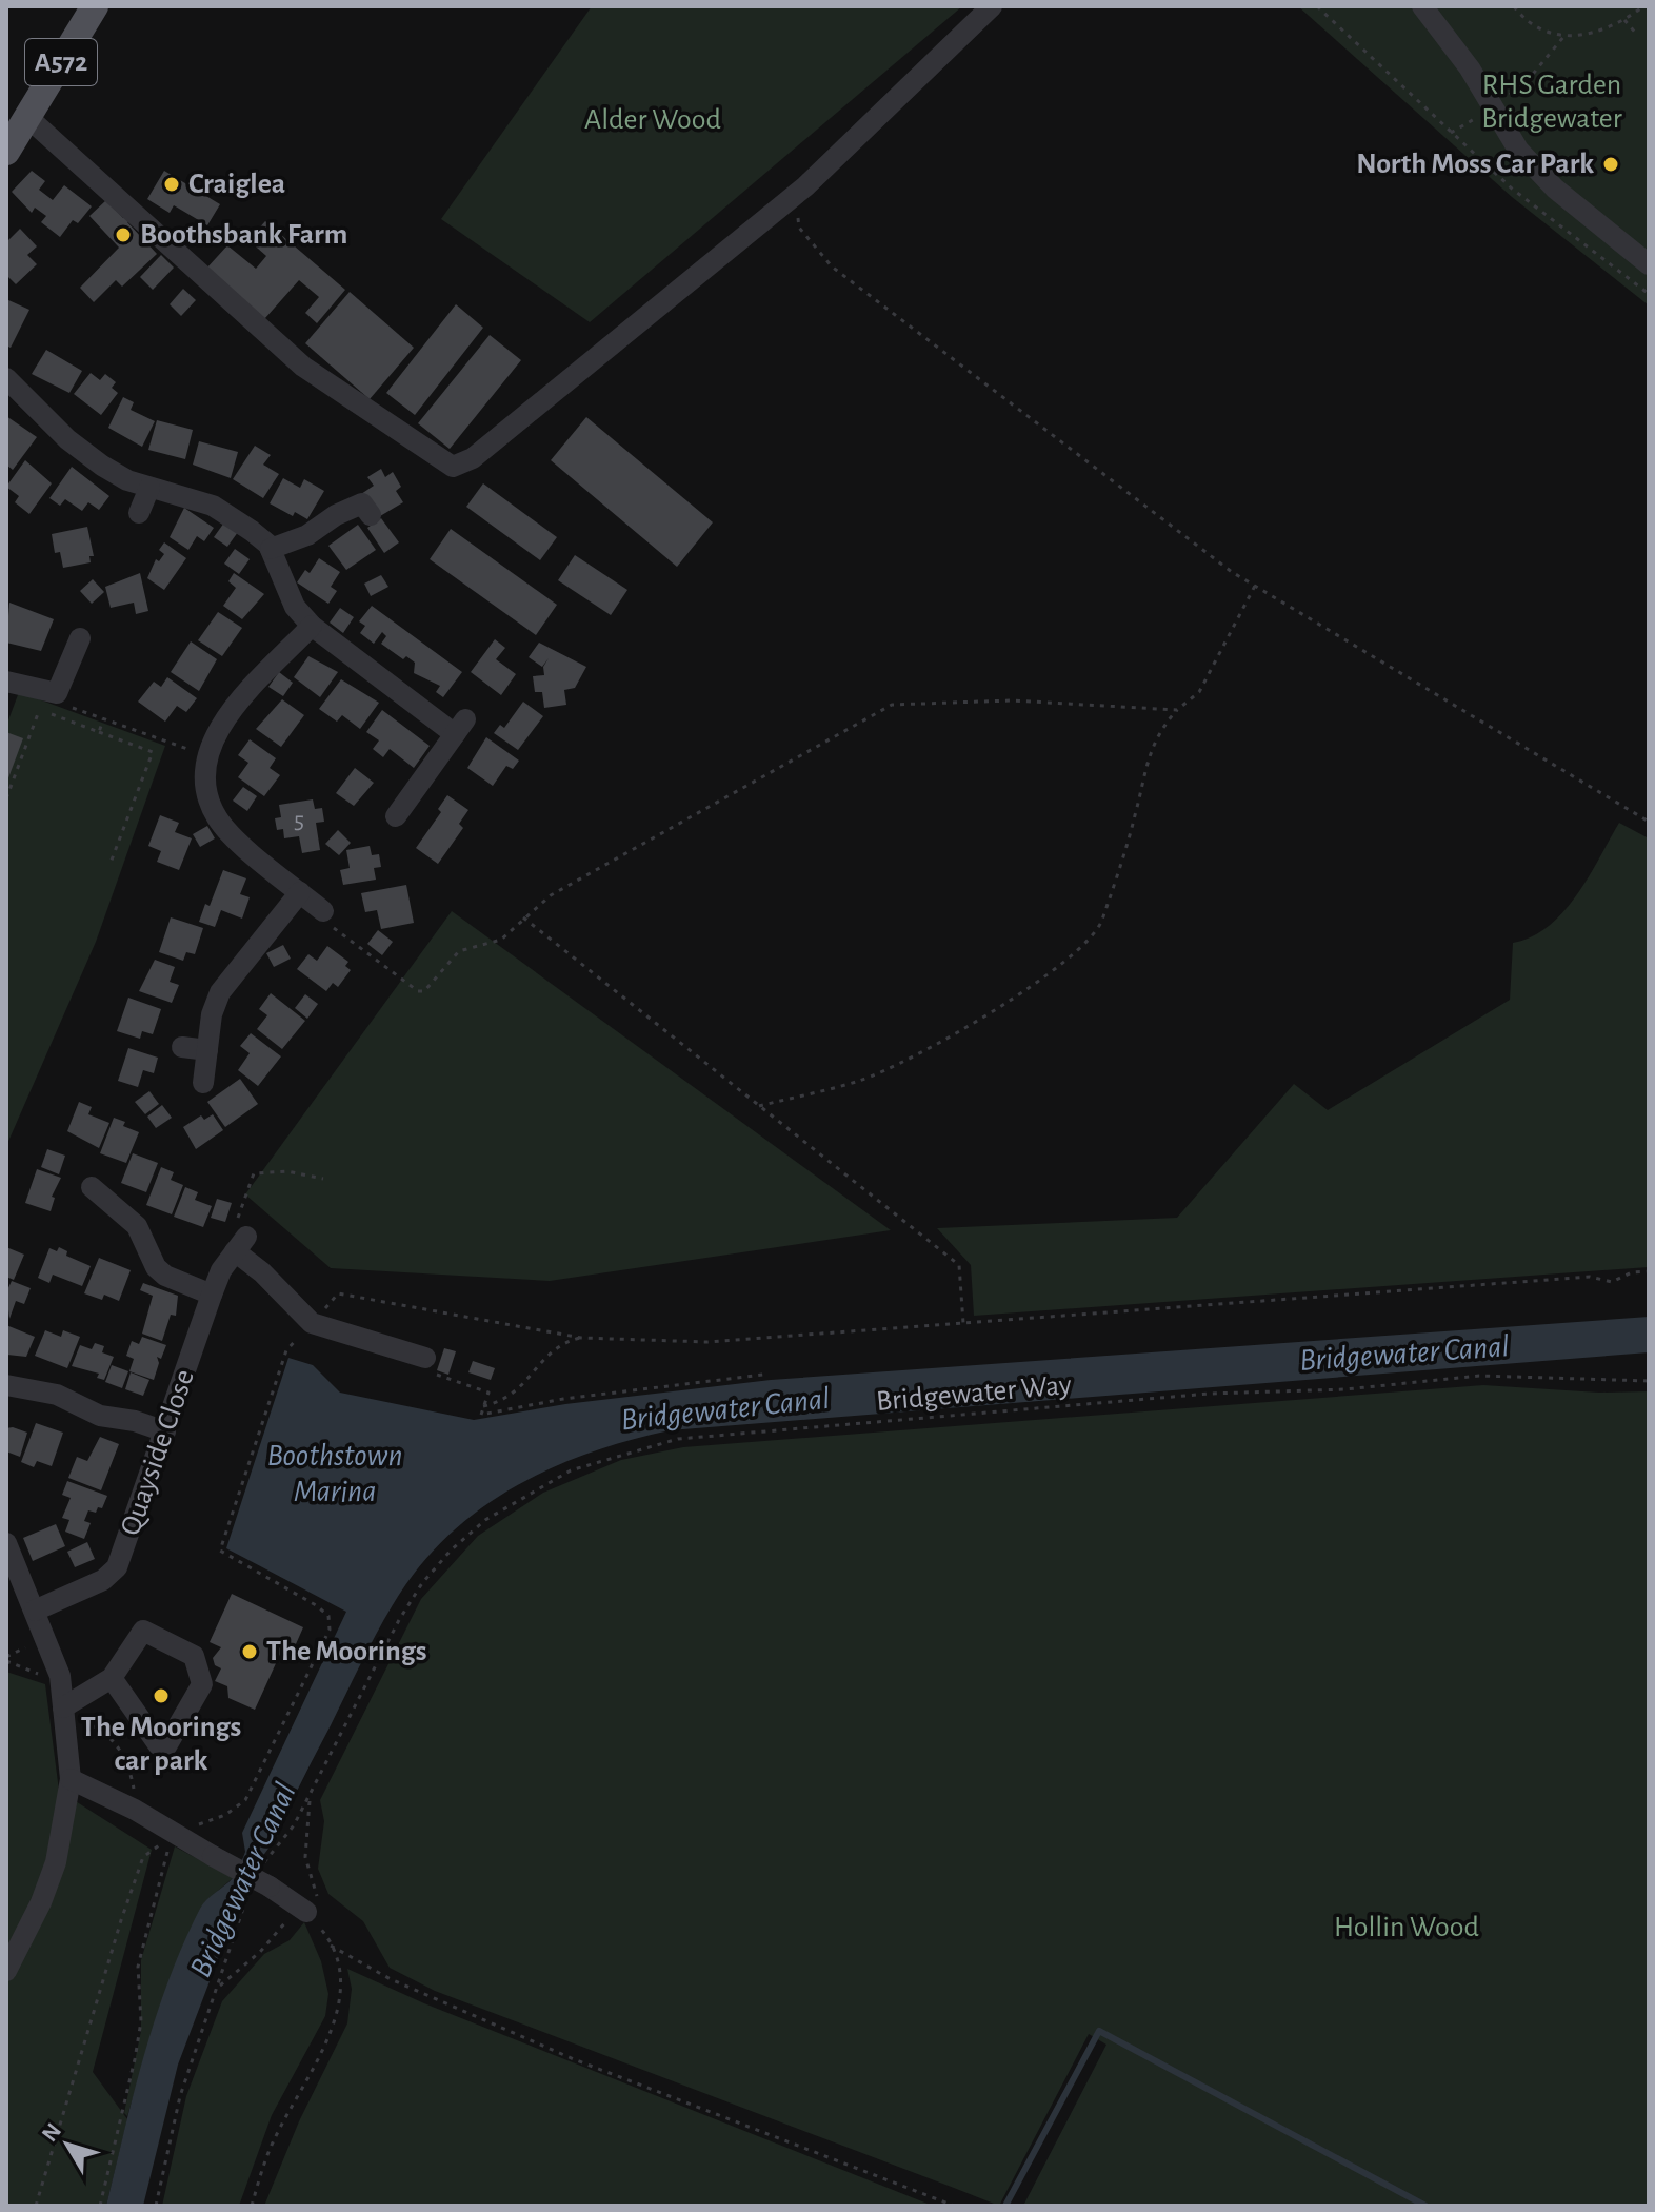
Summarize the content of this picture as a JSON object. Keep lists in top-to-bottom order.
{
  "streets": {
    "main road": ["A572"],
    "street": ["Quayside Close"],
    "path": ["Bridgewater Way"]
  },
  "water": ["Bridgewater Canal", "Boothstown Marina"],
  "parks": ["RHS Garden Bridgewater", "Alder Wood", "Hollin Wood"],
  "places": [
    "North Moss Car Park",
    "Craiglea",
    "Boothsbank Farm",
    "The Moorings",
    "The Moorings car park"
  ],
  "house_numbers": ["5"],
  "north": "top left"
}
